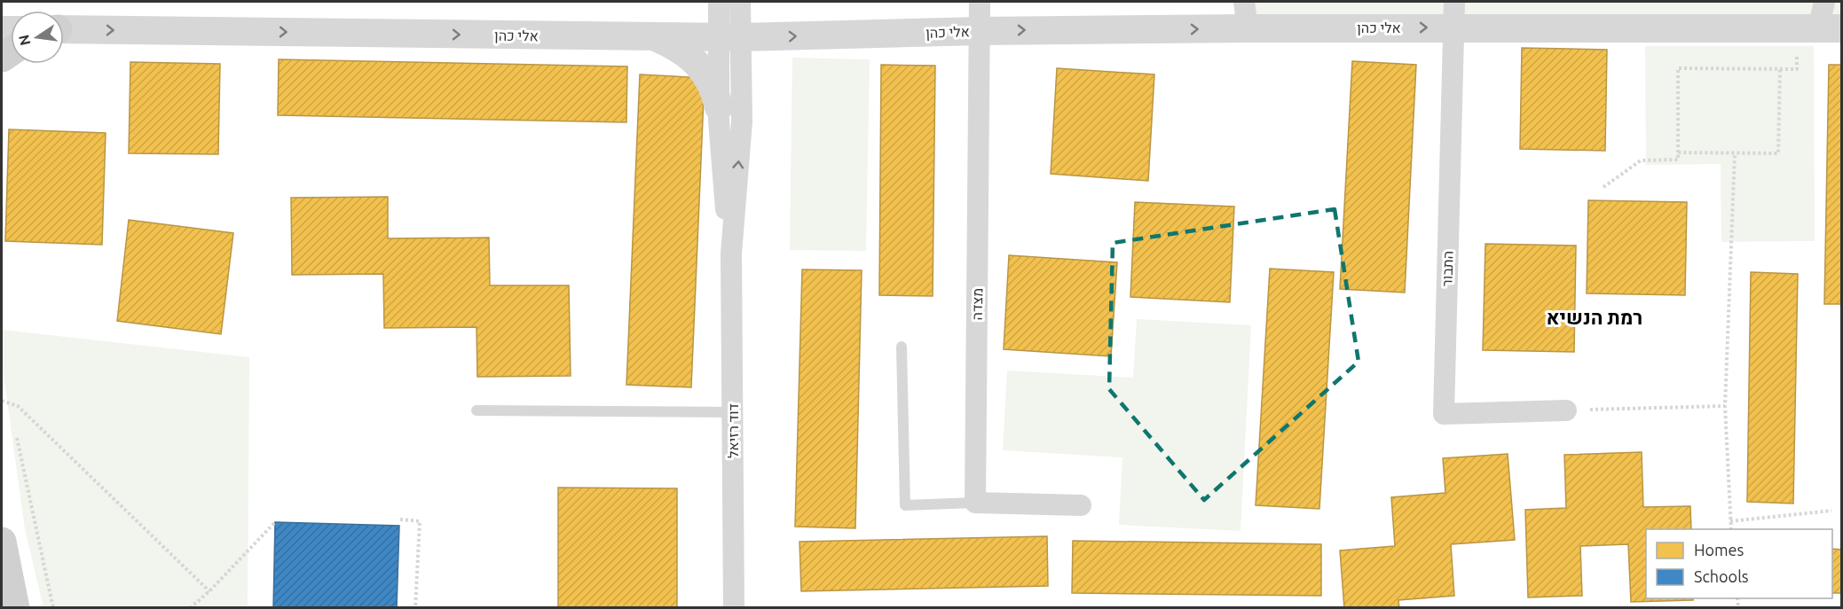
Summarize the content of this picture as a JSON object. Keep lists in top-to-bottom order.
{
  "streets": {
    "street": [
      "אלי כהן",
      "התבור",
      "מצדה",
      "דוד רזיאל"
    ]
  },
  "crossings": [
    ["אלי כהן", "התבור"],
    ["אלי כהן", "מצדה"],
    ["אלי כהן", "דוד רזיאל"]
  ],
  "one_way": ["אלי כהן"],
  "districts": ["רמת הנשיא"],
  "legend": ["Homes", "Schools"],
  "north": "left"
}
